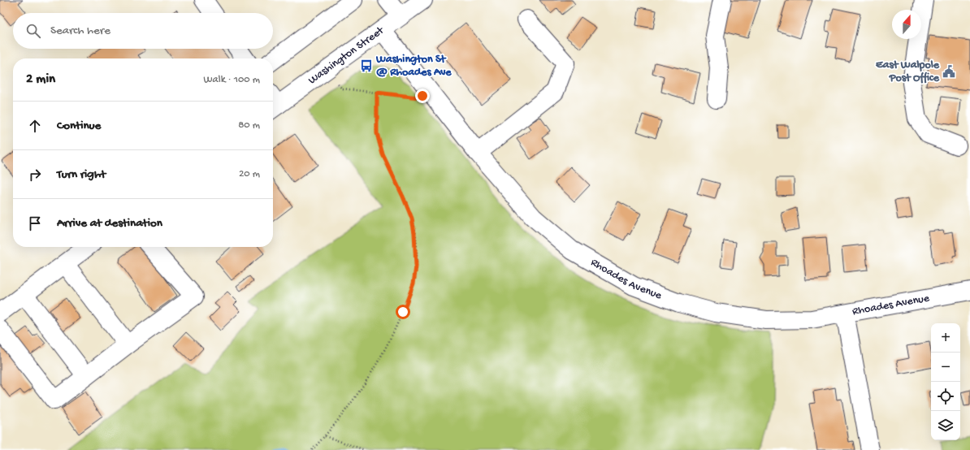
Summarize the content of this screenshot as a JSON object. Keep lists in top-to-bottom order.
{
  "streets": {
    "street": ["Washington Street", "Rhoades Avenue"]
  },
  "crossings": [
    ["Washington Street", "Rhoades Avenue"]
  ],
  "places": {
    "bus stop": ["Washington St @ Rhoades Ave"],
    "public building": ["East Walpole Post Office"]
  },
  "north": "top",
  "page": {
    "search": "Search here",
    "heading": ["2 min", "Walk · 100 m"],
    "list": [
      ["Continue", "80 m"],
      ["Turn right", "20 m"],
      "Arrive at destination"
    ],
    "map_buttons": ["+", "−"]
  }
}
